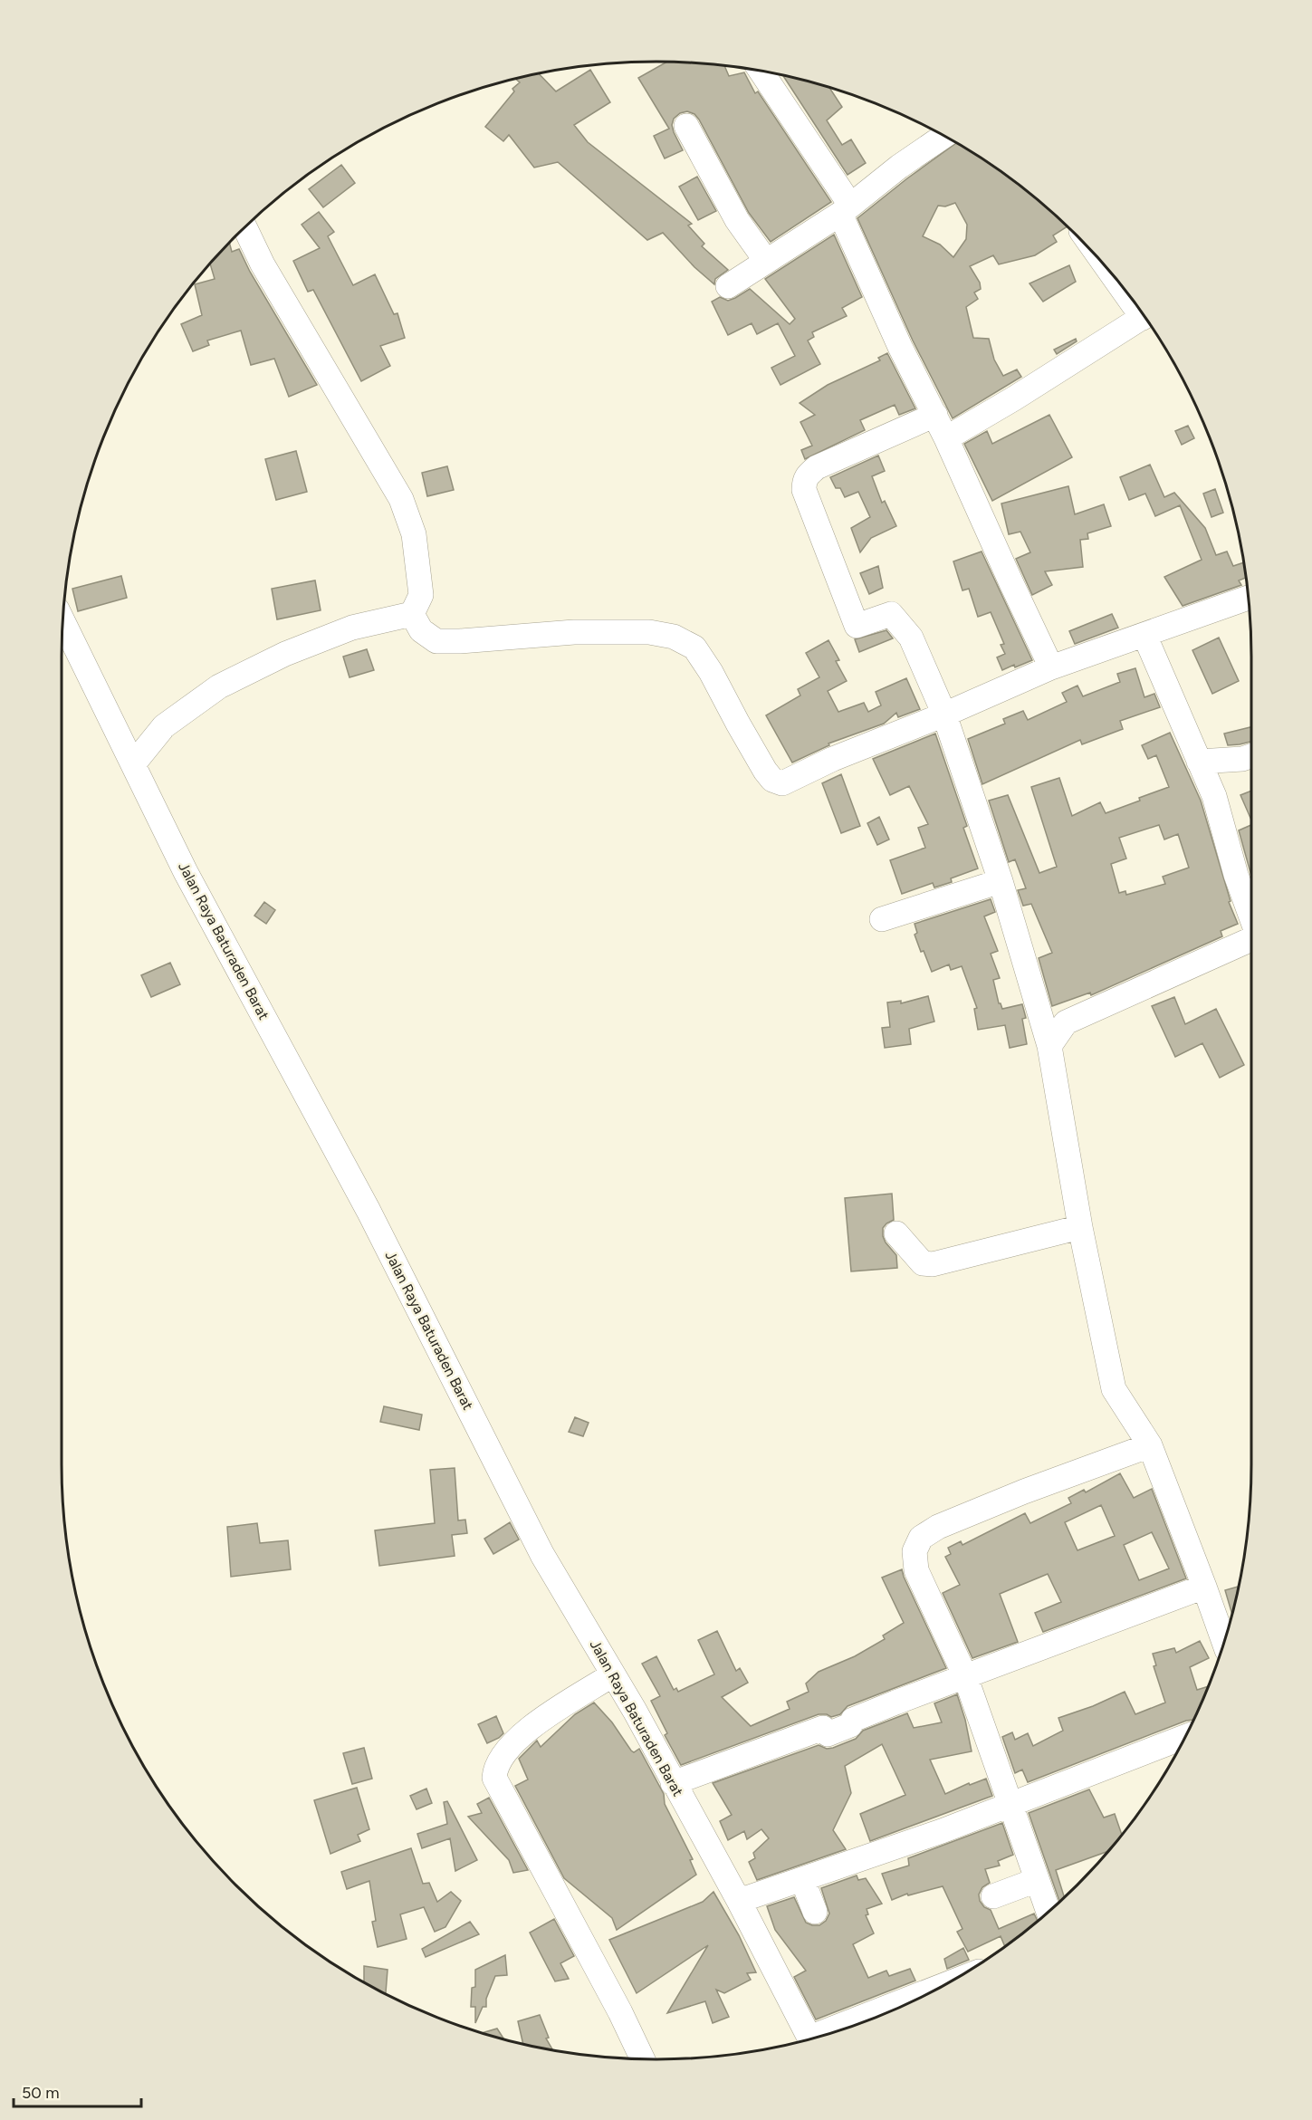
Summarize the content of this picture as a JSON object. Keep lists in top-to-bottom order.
{
  "streets": {
    "street": ["Jalan Raya Baturaden Barat"]
  },
  "scale_bar": "50 m"
}
